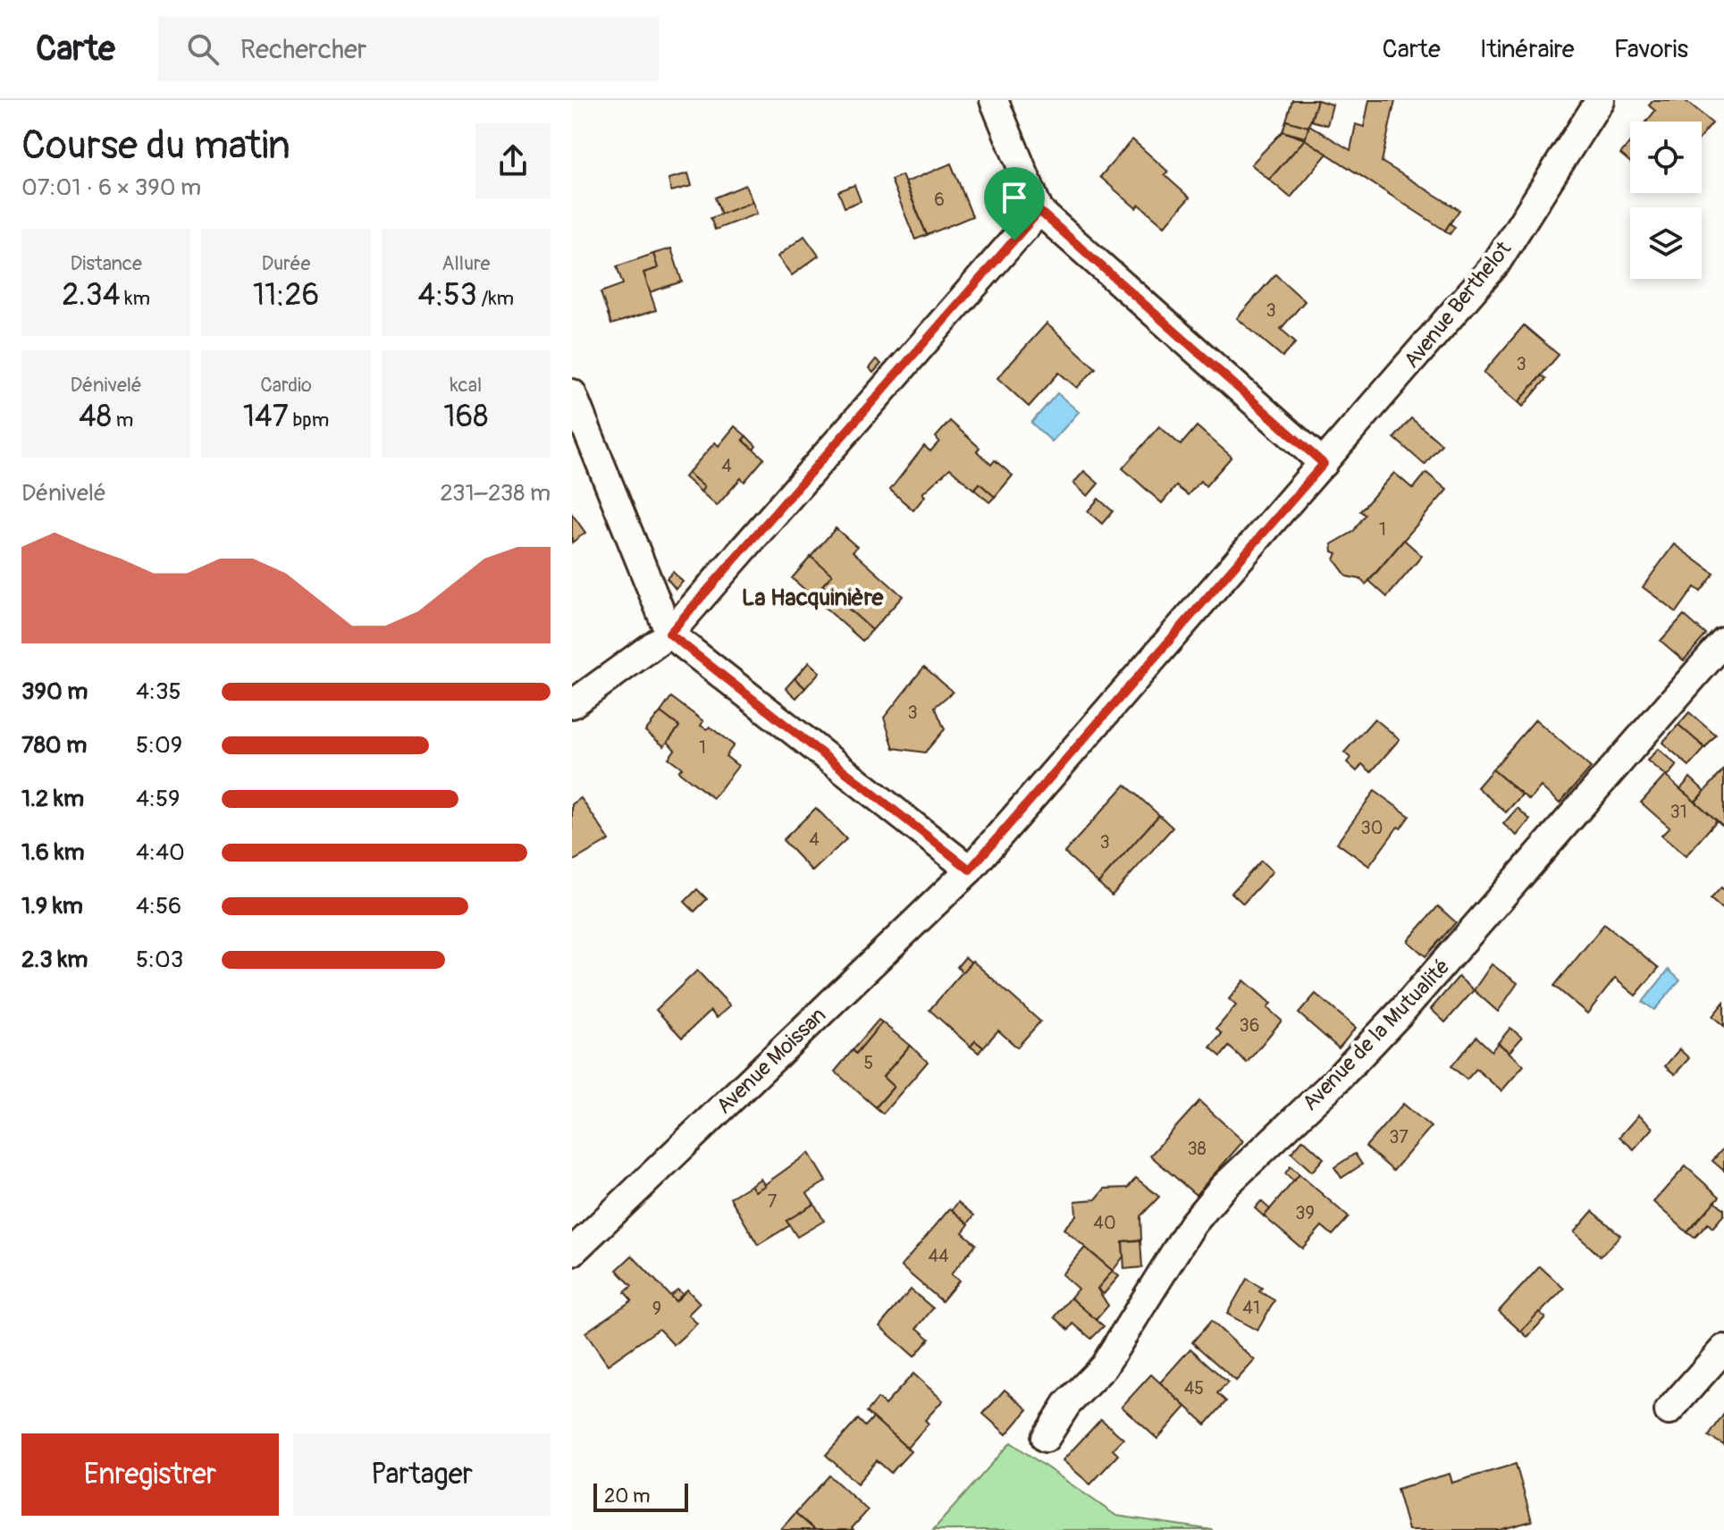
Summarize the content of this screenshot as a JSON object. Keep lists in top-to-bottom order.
{
  "streets": {
    "street": ["Avenue Berthelot", "Avenue de la Mutualité", "Avenue Moissan"]
  },
  "crossings": [
    ["Avenue Berthelot", "Avenue Moissan"]
  ],
  "districts": ["La Hacquinière"],
  "house_numbers": [
    "6",
    "3",
    "3",
    "4",
    "1",
    "3",
    "1",
    "31",
    "30",
    "4",
    "3",
    "36",
    "5",
    "37",
    "38",
    "7",
    "39",
    "40",
    "44",
    "41",
    "9",
    "45"
  ],
  "scale_bar": "20 m",
  "page": {
    "header": "Carte",
    "search": "Rechercher",
    "nav": ["Carte", "Itinéraire", "Favoris"],
    "heading": ["Course du matin", "07:01 · 6 × 390 m"],
    "stats": [
      ["Distance", "2.34 km"],
      ["Durée", "11:26"],
      ["Allure", "4:53 /km"],
      ["Dénivelé", "48 m"],
      ["Cardio", "147 bpm"],
      ["kcal", "168"]
    ],
    "chart": ["Dénivelé", "231–238 m"],
    "list": [
      {
        "name": "390 m",
        "note": "4:35"
      },
      {
        "name": "780 m",
        "note": "5:09"
      },
      {
        "name": "1.2 km",
        "note": "4:59"
      },
      {
        "name": "1.6 km",
        "note": "4:40"
      },
      {
        "name": "1.9 km",
        "note": "4:56"
      },
      {
        "name": "2.3 km",
        "note": "5:03"
      }
    ],
    "buttons": ["Enregistrer", "Partager"],
    "scale": "20 m"
  }
}
